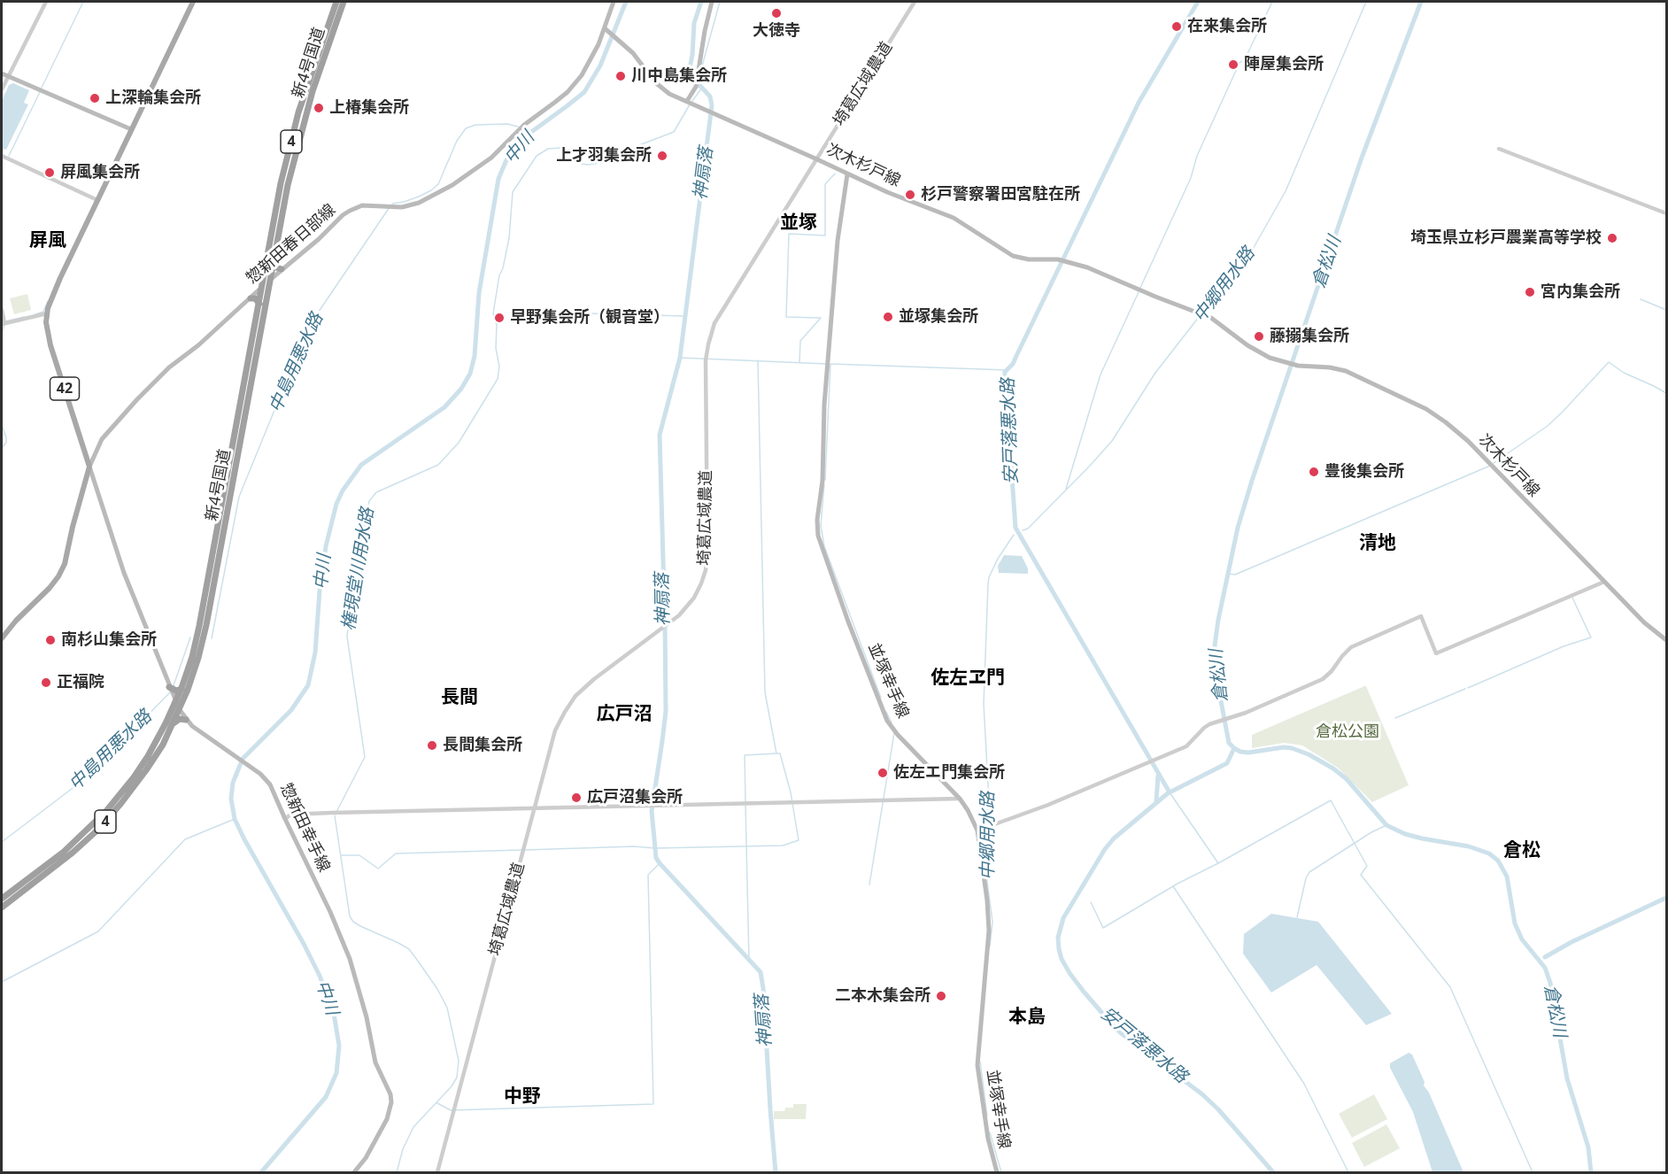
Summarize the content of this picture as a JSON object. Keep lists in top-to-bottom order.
{
  "streets": {
    "highway": ["新4号国道", "4"],
    "main road": [
      "次木杉戸線",
      "惣新田春日部線",
      "42",
      "並塚幸手線",
      "惣新田幸手線"
    ],
    "street": ["埼葛広域農道"]
  },
  "crossings": [
    ["新4号国道", "惣新田春日部線"],
    ["新4号国道", "惣新田幸手線"],
    ["埼葛広域農道", "次木杉戸線"],
    ["次木杉戸線", "並塚幸手線"],
    ["惣新田春日部線", "42"],
    ["惣新田春日部線", "惣新田幸手線"],
    ["42", "惣新田幸手線"]
  ],
  "districts": [
    "並塚",
    "屏風",
    "清地",
    "佐左ヱ門",
    "長間",
    "広戸沼",
    "倉松",
    "本島",
    "中野"
  ],
  "water": [
    "中川",
    "神扇落",
    "倉松川",
    "中郷用水路",
    "中島用悪水路",
    "安戸落悪水路",
    "権現堂川用水路"
  ],
  "parks": ["倉松公園"],
  "places": [
    "大徳寺",
    "在来集会所",
    "陣屋集会所",
    "川中島集会所",
    "上深輪集会所",
    "上椿集会所",
    "上才羽集会所",
    "屏風集会所",
    "杉戸警察署田宮駐在所",
    "埼玉県立杉戸農業高等学校",
    "宮内集会所",
    "並塚集会所",
    "早野集会所（観音堂）",
    "藤搦集会所",
    "豊後集会所",
    "南杉山集会所",
    "正福院",
    "長間集会所",
    "佐左エ門集会所",
    "広戸沼集会所",
    "二本木集会所"
  ]
}
